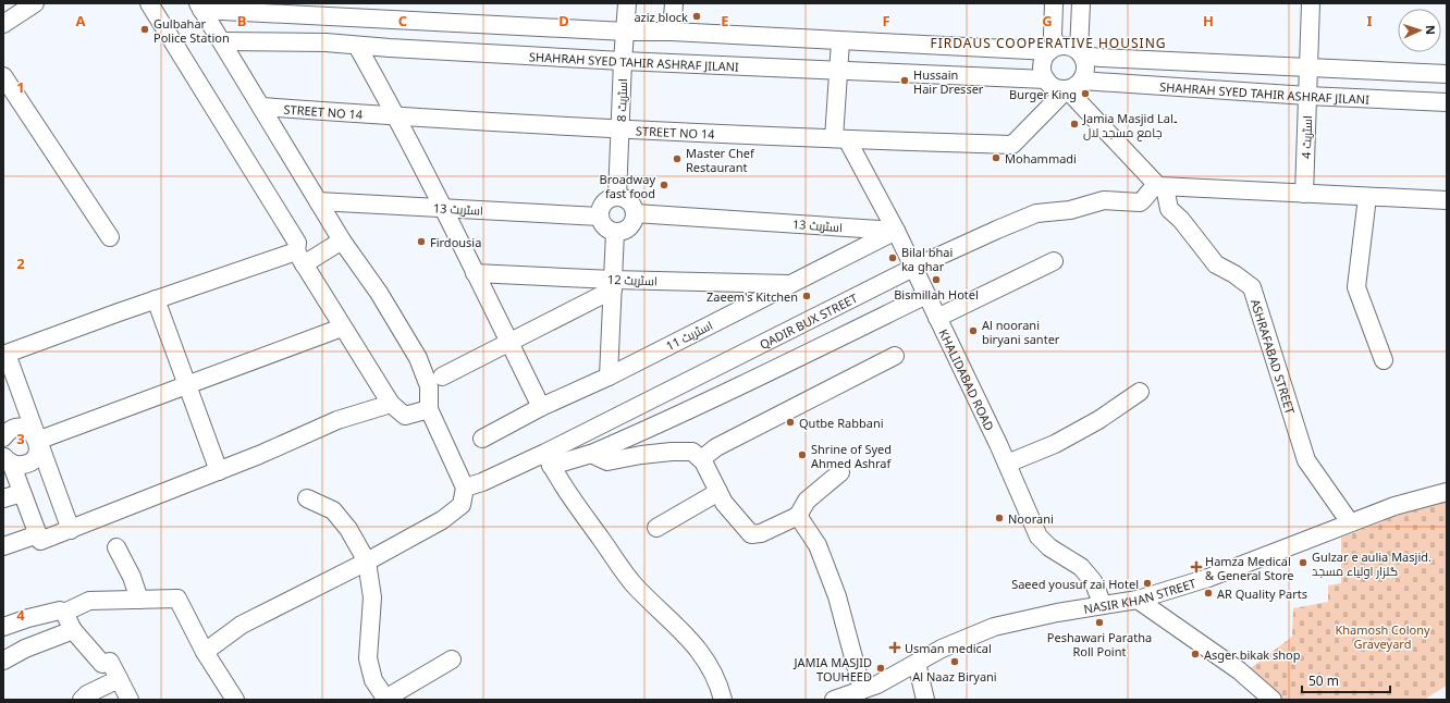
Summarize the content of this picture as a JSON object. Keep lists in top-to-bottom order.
{
  "streets": {
    "street": [
      "SHAHRAH SYED TAHIR ASHRAF JILANI",
      "اسٹریٹ 8",
      "STREET NO 14",
      "اسٹریٹ 4",
      "اسٹریٹ 13",
      "اسٹریٹ 12",
      "QADIR BUX STREET",
      "اسٹریٹ 11",
      "ASHRAFABAD STREET",
      "KHALIDABAD ROAD",
      "NASIR KHAN STREET"
    ]
  },
  "crossings": [
    ["SHAHRAH SYED TAHIR ASHRAF JILANI", "اسٹریٹ 8"],
    ["SHAHRAH SYED TAHIR ASHRAF JILANI", "STREET NO 14"],
    ["SHAHRAH SYED TAHIR ASHRAF JILANI", "اسٹریٹ 4"],
    ["اسٹریٹ 8", "STREET NO 14"],
    ["اسٹریٹ 8", "اسٹریٹ 13"],
    ["STREET NO 14", "KHALIDABAD ROAD"],
    ["اسٹریٹ 13", "اسٹریٹ 11"],
    ["اسٹریٹ 13", "KHALIDABAD ROAD"],
    ["اسٹریٹ 12", "اسٹریٹ 11"],
    ["QADIR BUX STREET", "ASHRAFABAD STREET"],
    ["QADIR BUX STREET", "KHALIDABAD ROAD"],
    ["اسٹریٹ 11", "KHALIDABAD ROAD"],
    ["ASHRAFABAD STREET", "NASIR KHAN STREET"],
    ["KHALIDABAD ROAD", "NASIR KHAN STREET"]
  ],
  "districts": ["FIRDAUS COOPERATIVE HOUSING"],
  "parks": ["Khamosh Colony Graveyard"],
  "places": {
    "other": [
      "aziz block",
      "Gulbahar Police Station",
      "Hussain Hair Dresser",
      "Burger King",
      "Jamia Masjid Lal۔ جامع مسجد لال",
      "Mohammadi",
      "Master Chef Restaurant",
      "Broadway fast food",
      "Firdousia",
      "Bilal bhai ka ghar",
      "Bismillah Hotel",
      "Zaeem's Kitchen",
      "Al noorani biryani santer",
      "Qutbe Rabbani",
      "Shrine of Syed Ahmed Ashraf",
      "Noorani",
      "Gulzar e aulia Masjid. گلزار اولیاء مسجد",
      "Saeed yousuf zai Hotel",
      "AR Quality Parts",
      "Peshawari Paratha Roll Point",
      "Asger bikak shop",
      "Al Naaz Biryani",
      "JAMIA MASJID TOUHEED"
    ],
    "health": ["Hamza Medical & General Store", "Usman medical"]
  },
  "scale_bar": "50 m",
  "north": "right",
  "grid": {
    "columns": [
      "A",
      "B",
      "C",
      "D",
      "E",
      "F",
      "G",
      "H",
      "I"
    ],
    "rows": [
      "1",
      "2",
      "3",
      "4"
    ]
  }
}
